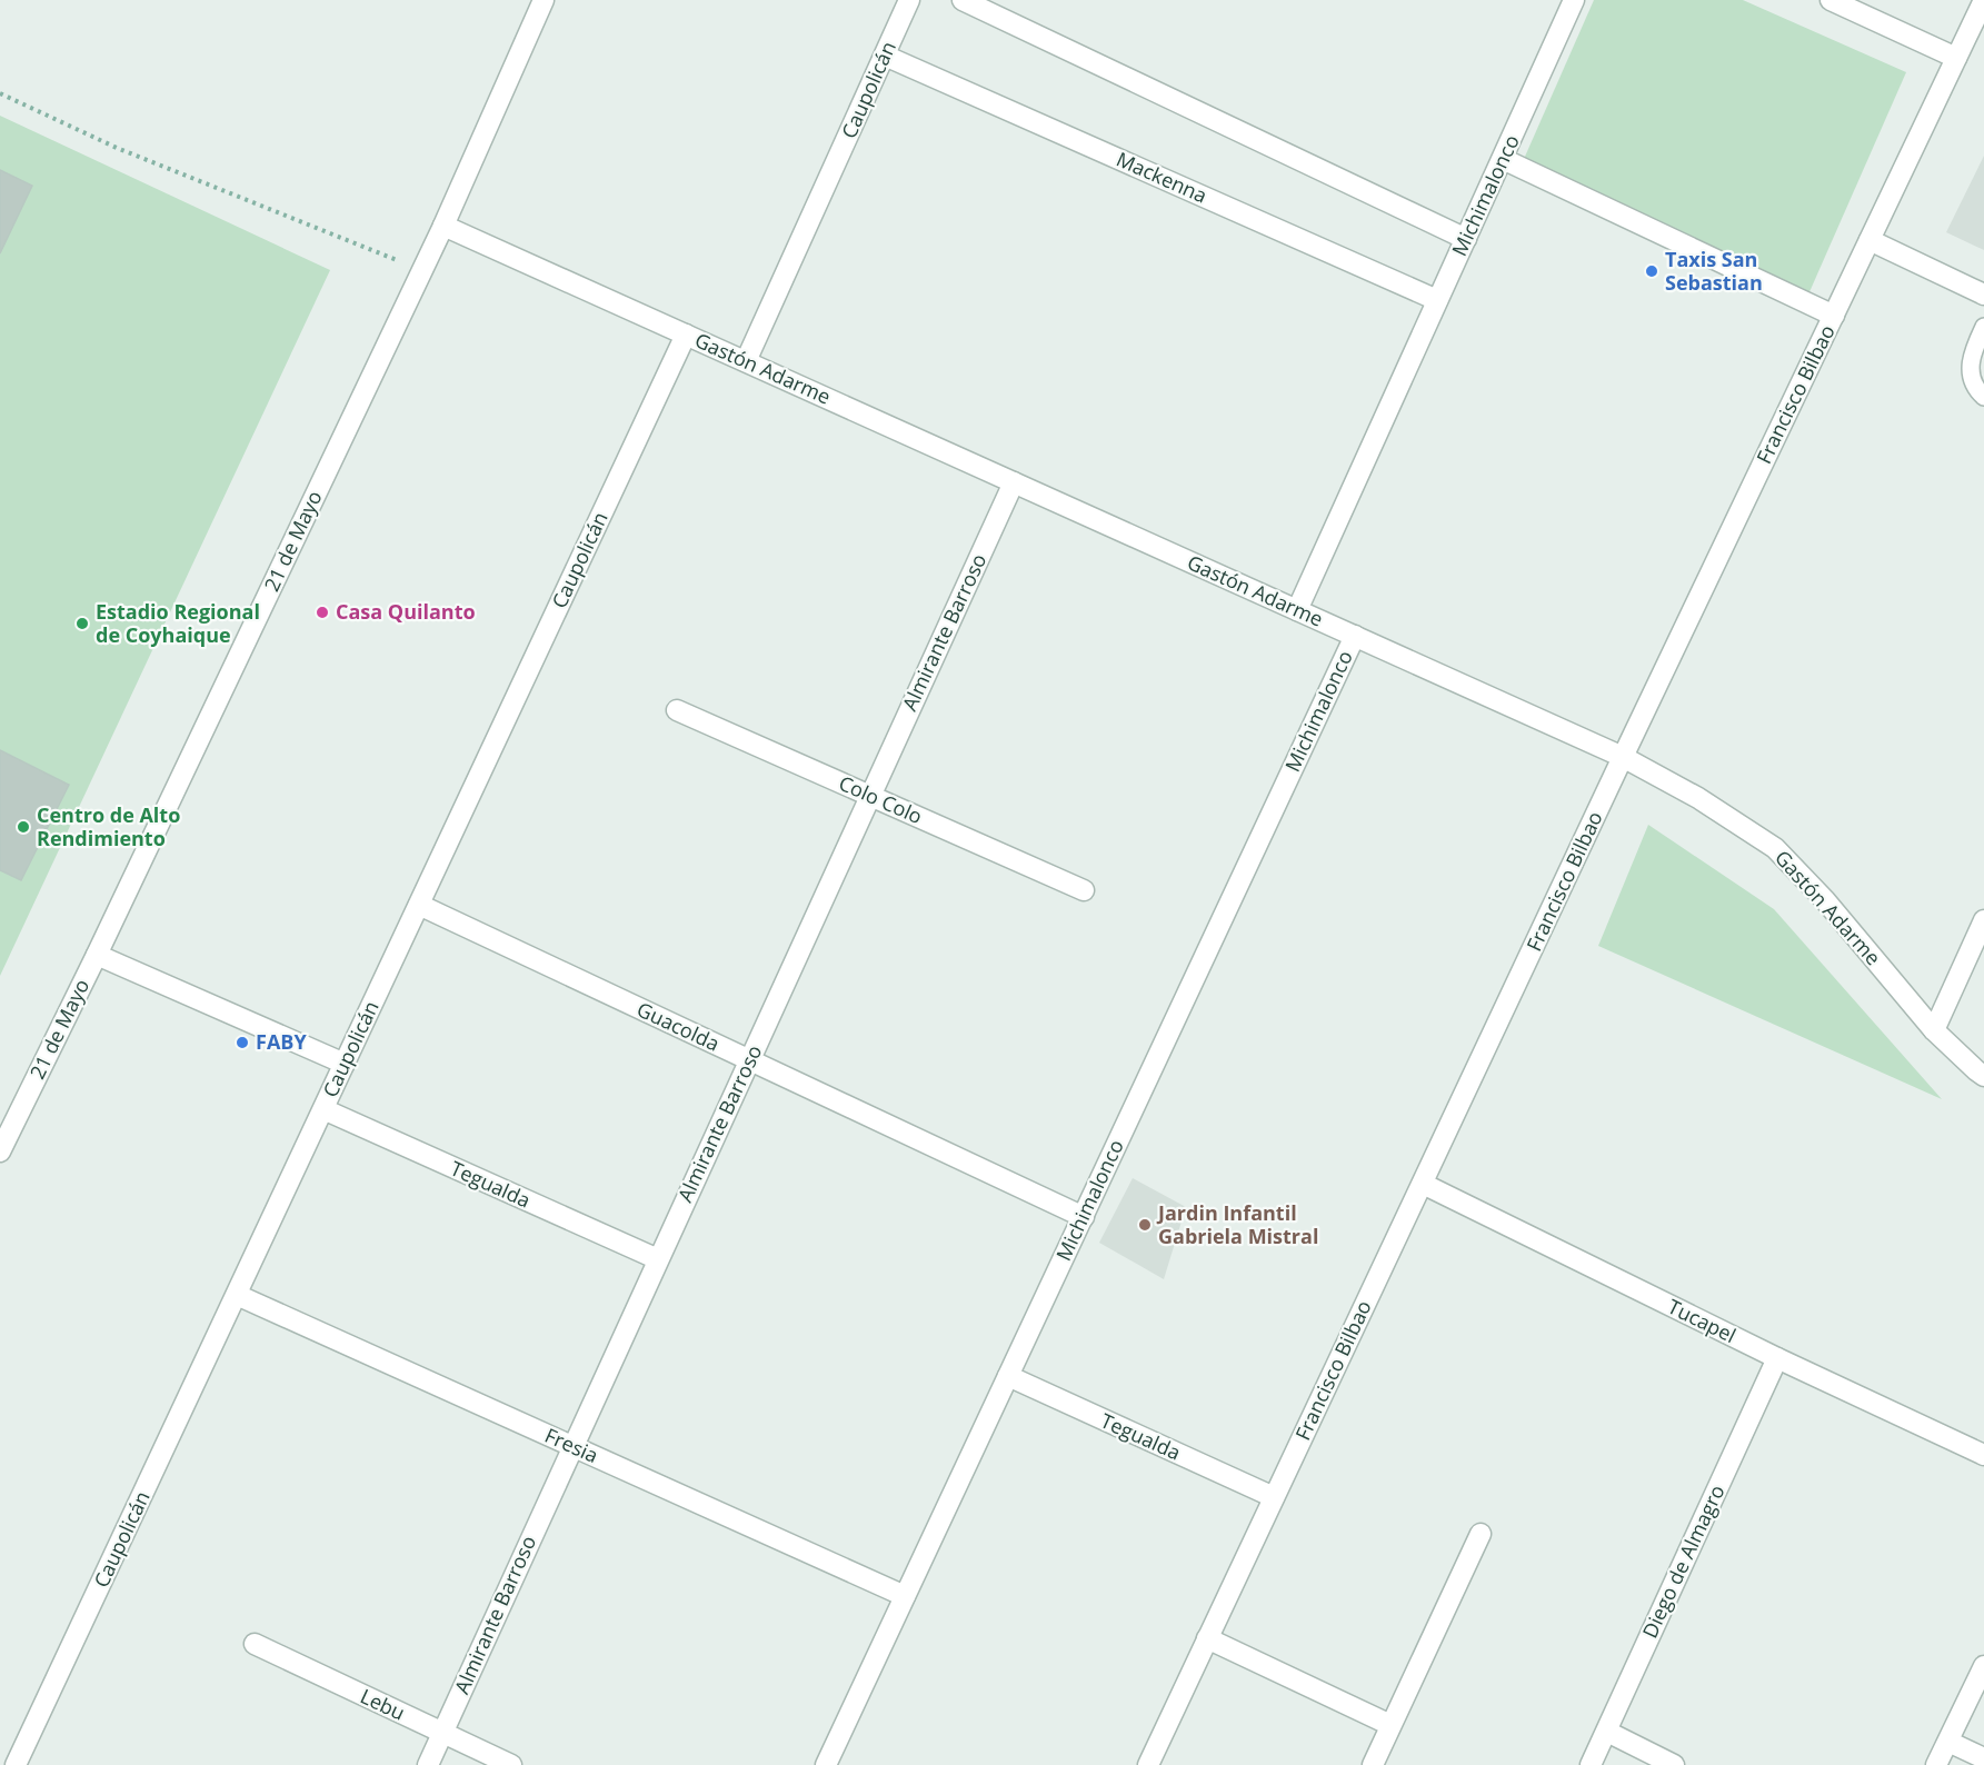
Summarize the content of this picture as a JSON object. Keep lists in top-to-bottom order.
{
  "streets": {
    "street": [
      "Caupolicán",
      "Mackenna",
      "Michimalonco",
      "Gastón Adarme",
      "Francisco Bilbao",
      "21 de Mayo",
      "Almirante Barroso",
      "Colo Colo",
      "Guacolda",
      "Tegualda",
      "Tucapel",
      "Fresia",
      "Diego de Almagro",
      "Lebu"
    ]
  },
  "crossings": [
    ["Caupolicán", "Mackenna"],
    ["Caupolicán", "Gastón Adarme"],
    ["Caupolicán", "Guacolda"],
    ["Caupolicán", "Tegualda"],
    ["Caupolicán", "Fresia"],
    ["Mackenna", "Michimalonco"],
    ["Michimalonco", "Gastón Adarme"],
    ["Michimalonco", "Guacolda"],
    ["Michimalonco", "Tegualda"],
    ["Michimalonco", "Fresia"],
    ["Gastón Adarme", "Francisco Bilbao"],
    ["Gastón Adarme", "21 de Mayo"],
    ["Gastón Adarme", "Almirante Barroso"],
    ["Francisco Bilbao", "Tegualda"],
    ["Francisco Bilbao", "Tucapel"],
    ["Almirante Barroso", "Colo Colo"],
    ["Almirante Barroso", "Guacolda"],
    ["Almirante Barroso", "Tegualda"],
    ["Almirante Barroso", "Fresia"],
    ["Almirante Barroso", "Lebu"],
    ["Tucapel", "Diego de Almagro"]
  ],
  "places": [
    "Taxis San Sebastian",
    "Casa Quilanto",
    "Estadio Regional de Coyhaique",
    "Centro de Alto Rendimiento",
    "FABY",
    "Jardin Infantil Gabriela Mistral"
  ]
}
